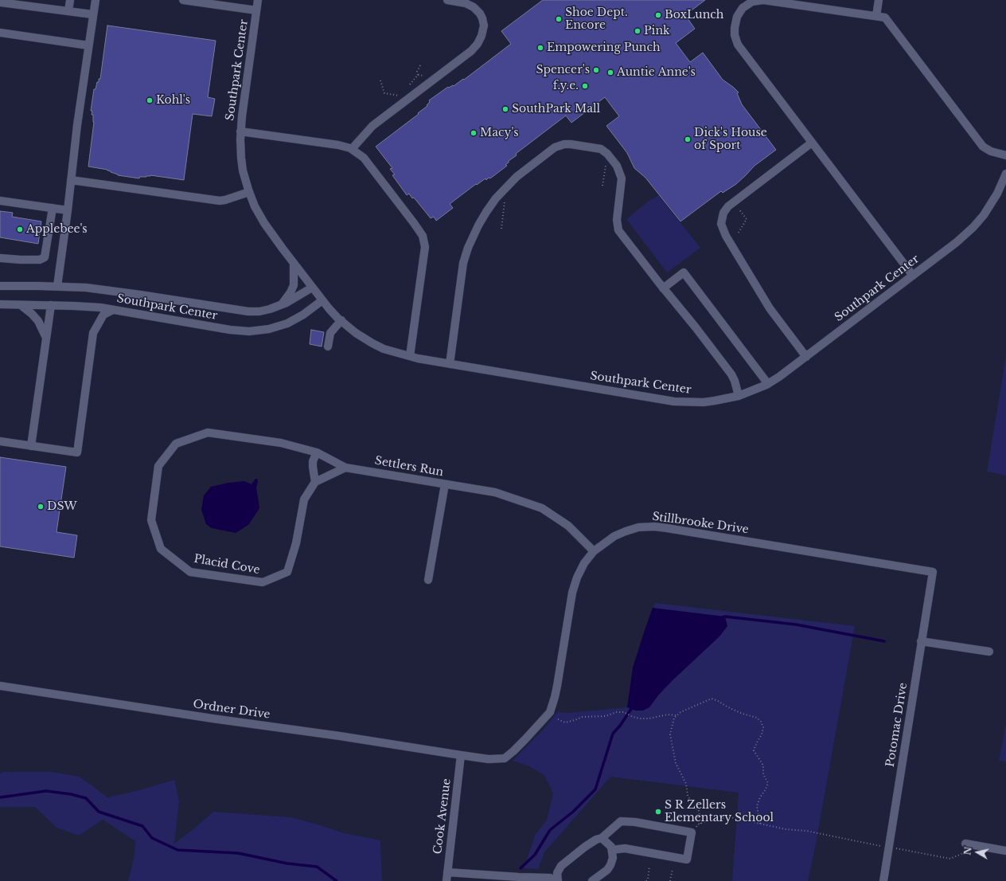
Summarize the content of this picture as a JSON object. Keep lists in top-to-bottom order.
{
  "streets": {
    "street": [
      "Southpark Center",
      "Settlers Run",
      "Stillbrooke Drive",
      "Placid Cove",
      "Ordner Drive",
      "Potomac Drive",
      "Cook Avenue"
    ]
  },
  "crossings": [
    ["Settlers Run", "Stillbrooke Drive"],
    ["Settlers Run", "Placid Cove"],
    ["Stillbrooke Drive", "Ordner Drive"],
    ["Stillbrooke Drive", "Potomac Drive"],
    ["Stillbrooke Drive", "Cook Avenue"],
    ["Ordner Drive", "Cook Avenue"]
  ],
  "places": [
    "BoxLunch",
    "Shoe Dept. Encore",
    "Pink",
    "Empowering Punch",
    "Spencer's",
    "Auntie Anne's",
    "f.y.e.",
    "Kohl's",
    "SouthPark Mall",
    "Macy's",
    "Dick's House of Sport",
    "Applebee's",
    "DSW",
    "S R Zellers Elementary School"
  ],
  "north": "left"
}
